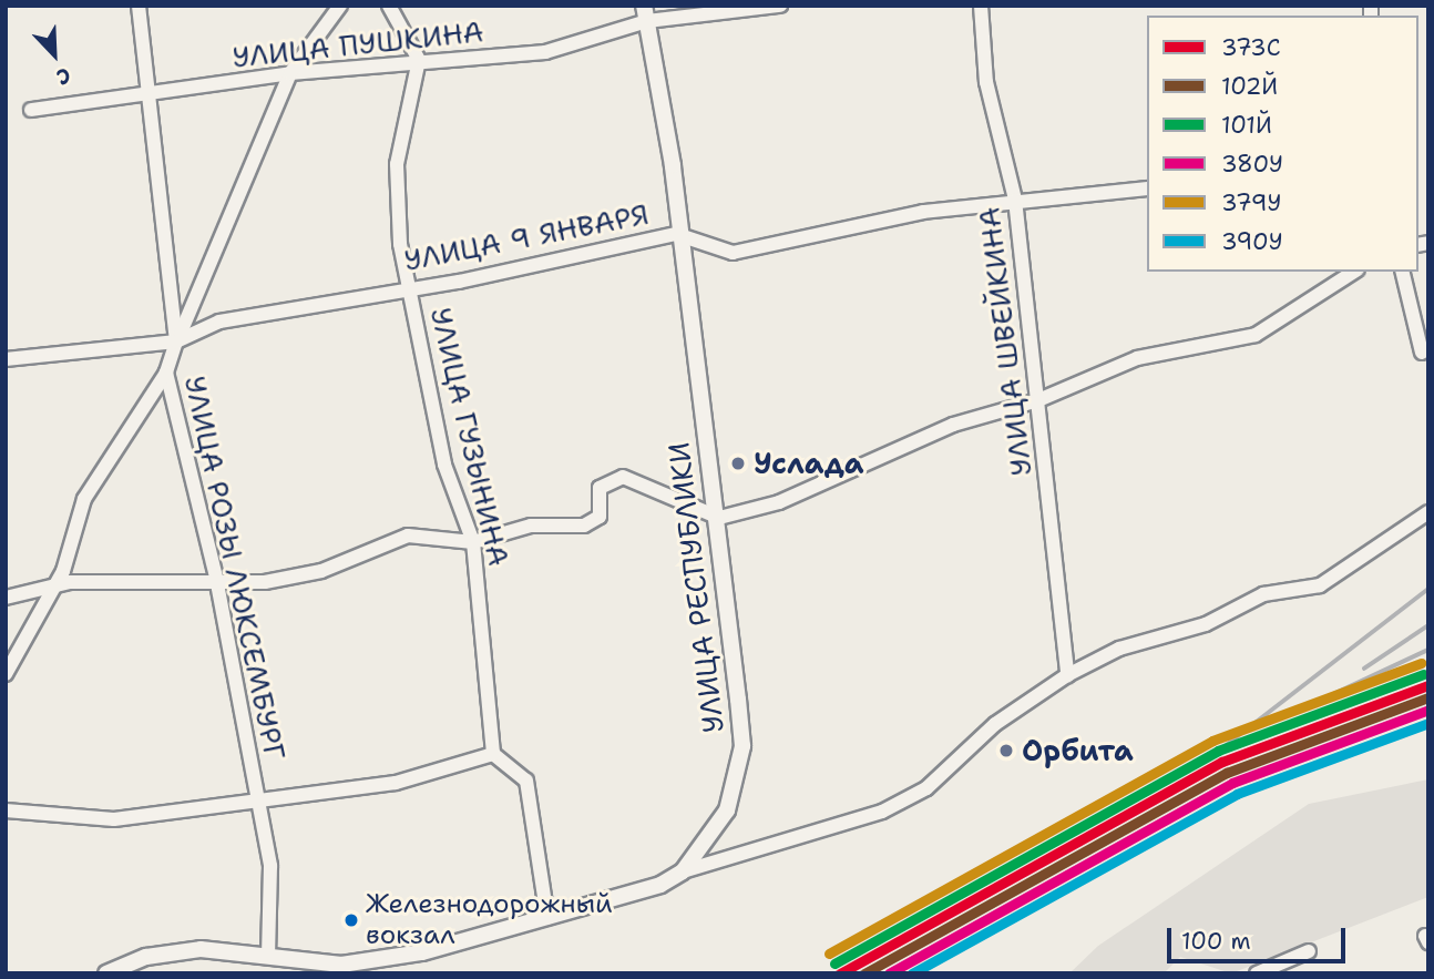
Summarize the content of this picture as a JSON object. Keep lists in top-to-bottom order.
{
  "streets": {
    "main road": ["УЛИЦА РЕСПУБЛИКИ"],
    "street": [
      "УЛИЦА ПУШКИНА",
      "УЛИЦА 9 ЯНВАРЯ",
      "УЛИЦА ШВЕЙКИНА",
      "УЛИЦА ГУЗЫНИНА",
      "УЛИЦА РОЗЫ ЛЮКСЕМБУРГ"
    ]
  },
  "crossings": [
    ["УЛИЦА ПУШКИНА", "УЛИЦА ГУЗЫНИНА"],
    ["УЛИЦА ПУШКИНА", "УЛИЦА РОЗЫ ЛЮКСЕМБУРГ"],
    ["УЛИЦА ПУШКИНА", "УЛИЦА РЕСПУБЛИКИ"],
    ["УЛИЦА 9 ЯНВАРЯ", "УЛИЦА ШВЕЙКИНА"],
    ["УЛИЦА 9 ЯНВАРЯ", "УЛИЦА ГУЗЫНИНА"],
    ["УЛИЦА 9 ЯНВАРЯ", "УЛИЦА РОЗЫ ЛЮКСЕМБУРГ"],
    ["УЛИЦА 9 ЯНВАРЯ", "УЛИЦА РЕСПУБЛИКИ"]
  ],
  "places": ["Услада", "Орбита", "Железнодорожный вокзал"],
  "lines": [
    "transit line 379У",
    "transit line 101Й",
    "transit line 373C",
    "transit line 102Й",
    "transit line 380У",
    "transit line 390У"
  ],
  "legend": [
    "373C",
    "102Й",
    "101Й",
    "380У",
    "379У",
    "390У"
  ],
  "scale_bar": "100 m",
  "north": "bottom right"
}
